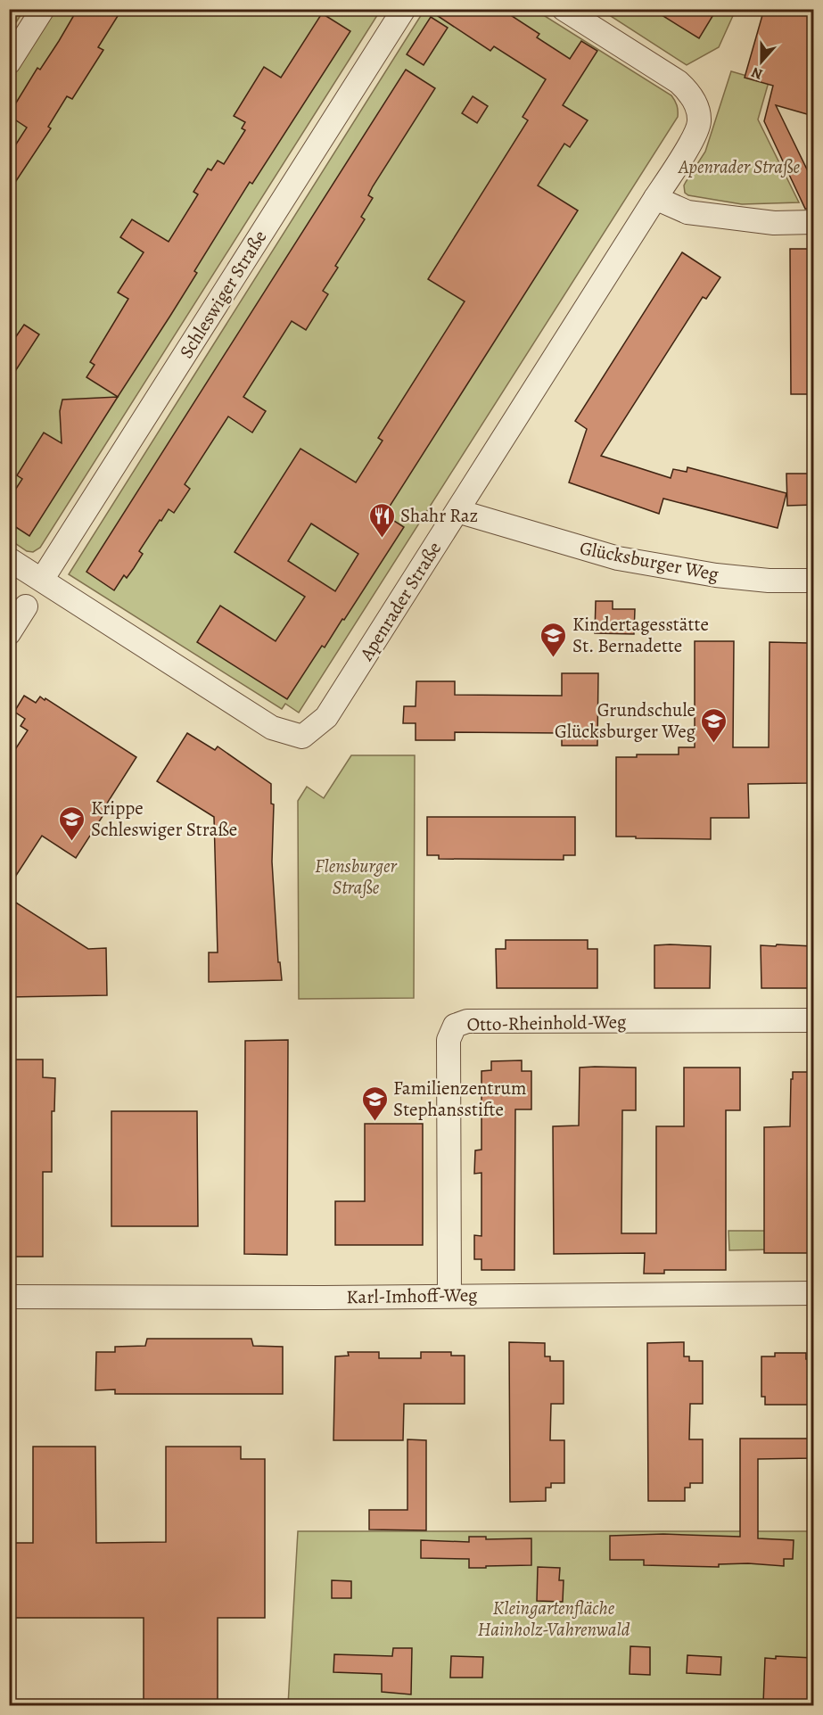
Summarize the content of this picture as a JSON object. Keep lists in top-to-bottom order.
{
  "streets": {
    "street": [
      "Schleswiger Straße",
      "Glücksburger Weg",
      "Apenrader Straße",
      "Otto-Rheinhold-Weg",
      "Karl-Imhoff-Weg"
    ]
  },
  "crossings": [
    ["Schleswiger Straße", "Apenrader Straße"],
    ["Glücksburger Weg", "Apenrader Straße"],
    ["Otto-Rheinhold-Weg", "Karl-Imhoff-Weg"]
  ],
  "parks": ["Apenrader Straße", "Flensburger Straße", "Kleingartenfläche Hainholz-Vahrenwald"],
  "places": {
    "restaurant": ["Shahr Raz"],
    "school or university": [
      "Kindertagesstätte St. Bernadette",
      "Grundschule Glücksburger Weg",
      "Krippe Schleswiger Straße",
      "Familienzentrum Stephansstifte"
    ]
  },
  "north": "bottom"
}
